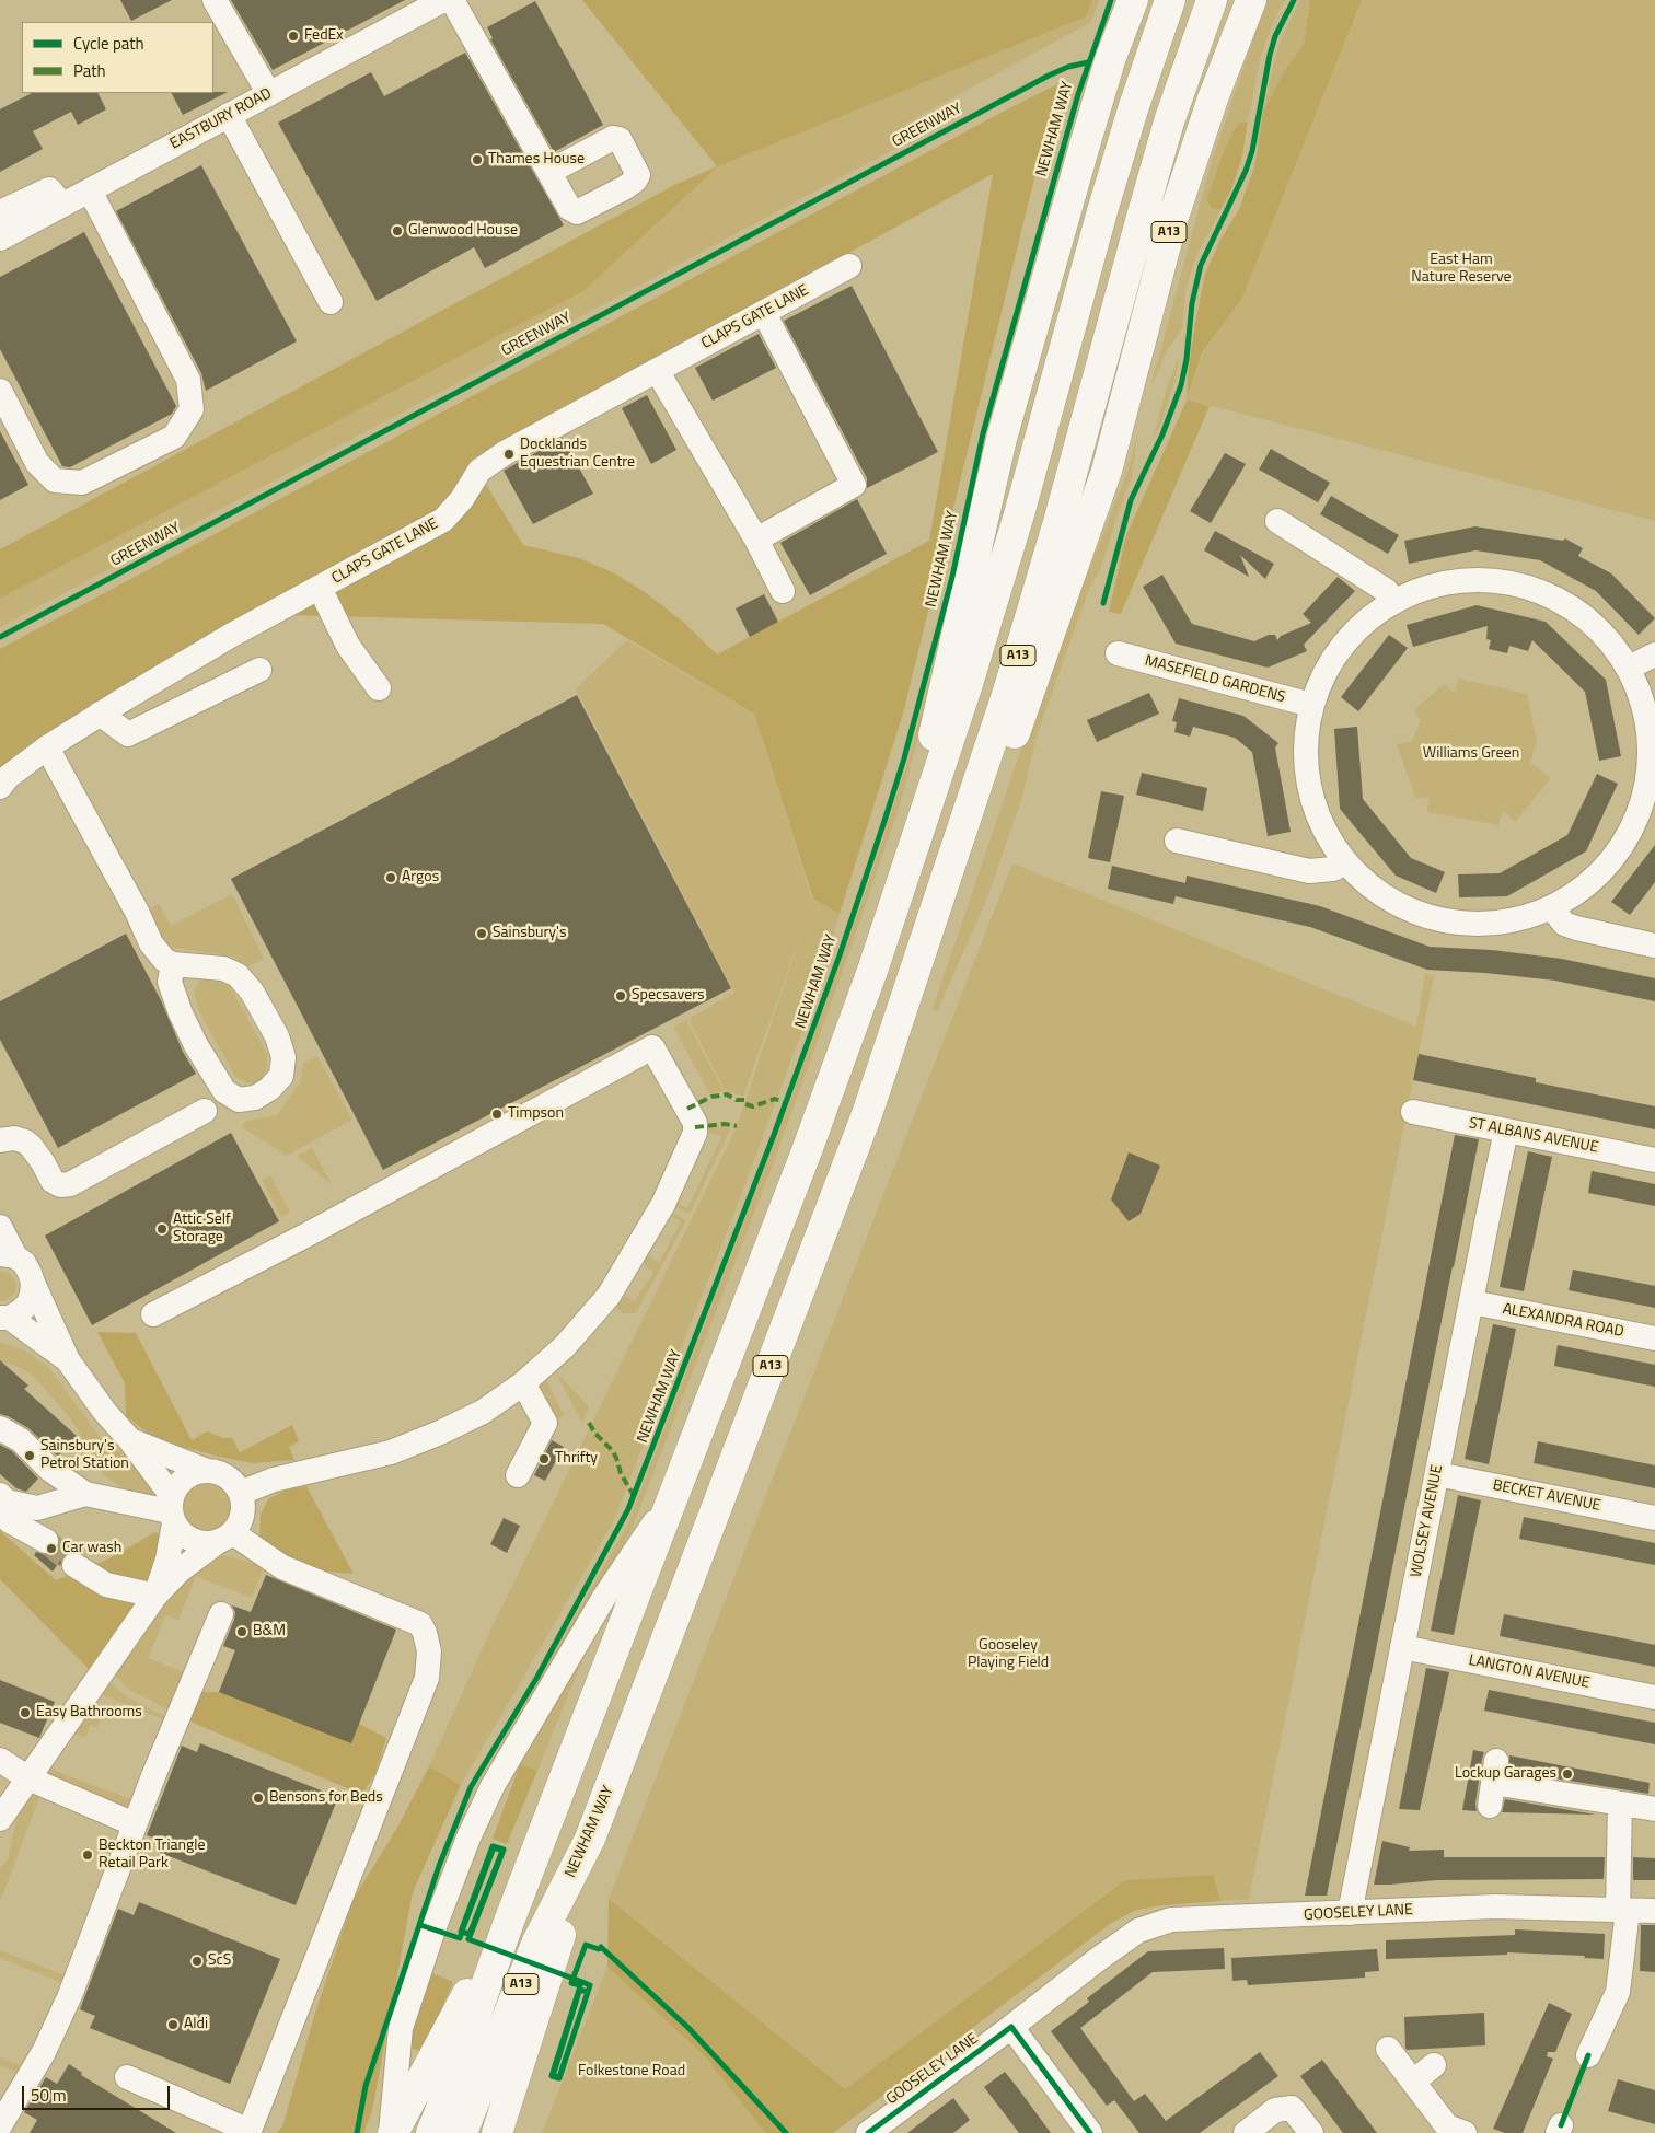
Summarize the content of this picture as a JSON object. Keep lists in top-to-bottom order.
{
  "streets": {
    "highway": ["NEWHAM WAY", "A13"],
    "street": [
      "EASTBURY ROAD",
      "CLAPS GATE LANE",
      "MASEFIELD GARDENS",
      "ST ALBANS AVENUE",
      "ALEXANDRA ROAD",
      "BECKET AVENUE",
      "WOLSEY AVENUE",
      "LANGTON AVENUE",
      "GOOSELEY LANE"
    ],
    "cycle path": ["GREENWAY"]
  },
  "crossings": [
    ["NEWHAM WAY", "A13"],
    ["ST ALBANS AVENUE", "WOLSEY AVENUE"],
    ["ALEXANDRA ROAD", "WOLSEY AVENUE"],
    ["BECKET AVENUE", "WOLSEY AVENUE"],
    ["WOLSEY AVENUE", "LANGTON AVENUE"],
    ["WOLSEY AVENUE", "GOOSELEY LANE"]
  ],
  "parks": [
    "East Ham Nature Reserve",
    "Williams Green",
    "Gooseley Playing Field",
    "Folkestone Road"
  ],
  "places": [
    "FedEx",
    "Thames House",
    "Glenwood House",
    "Docklands Equestrian Centre",
    "Argos",
    "Sainsbury's",
    "Specsavers",
    "Timpson",
    "Attic Self Storage",
    "Sainsbury's Petrol Station",
    "Thrifty",
    "Car wash",
    "B&M",
    "Easy Bathrooms",
    "Lockup Garages",
    "Bensons for Beds",
    "Beckton Triangle Retail Park",
    "ScS",
    "Aldi"
  ],
  "legend": ["Cycle path", "Path"],
  "scale_bar": "50 m"
}
